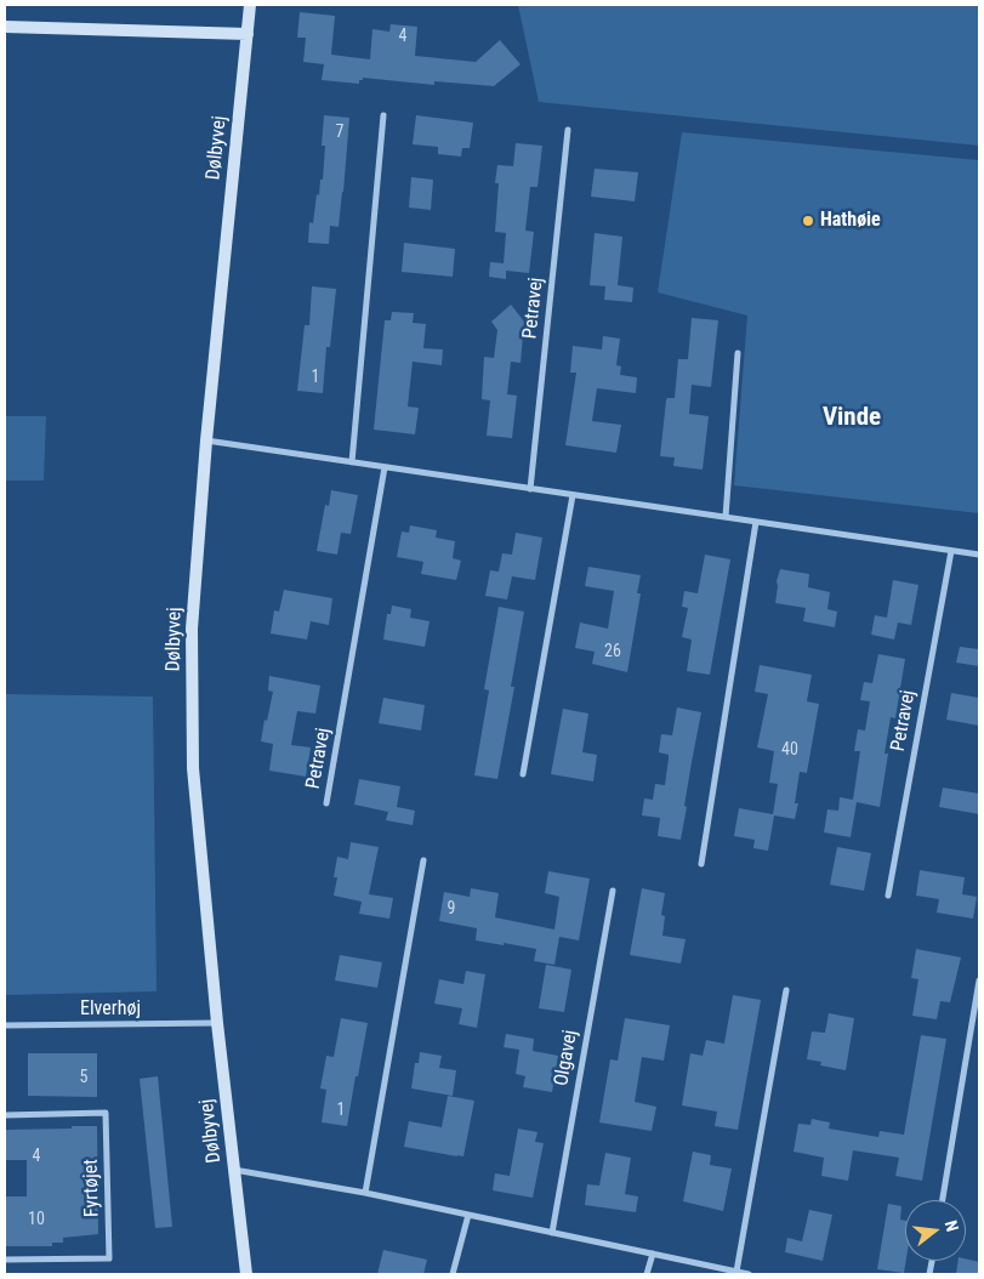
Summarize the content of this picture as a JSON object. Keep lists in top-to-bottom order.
{
  "streets": {
    "street": [
      "Dølbyvej",
      "Petravej",
      "Elverhøj",
      "Olgavej",
      "Fyrtøjet"
    ]
  },
  "crossings": [
    ["Dølbyvej", "Elverhøj"]
  ],
  "districts": ["Vinde"],
  "places": ["Hathøie"],
  "house_numbers": [
    "4",
    "7",
    "1",
    "26",
    "40",
    "9",
    "5",
    "1",
    "4",
    "10"
  ],
  "north": "right"
}
